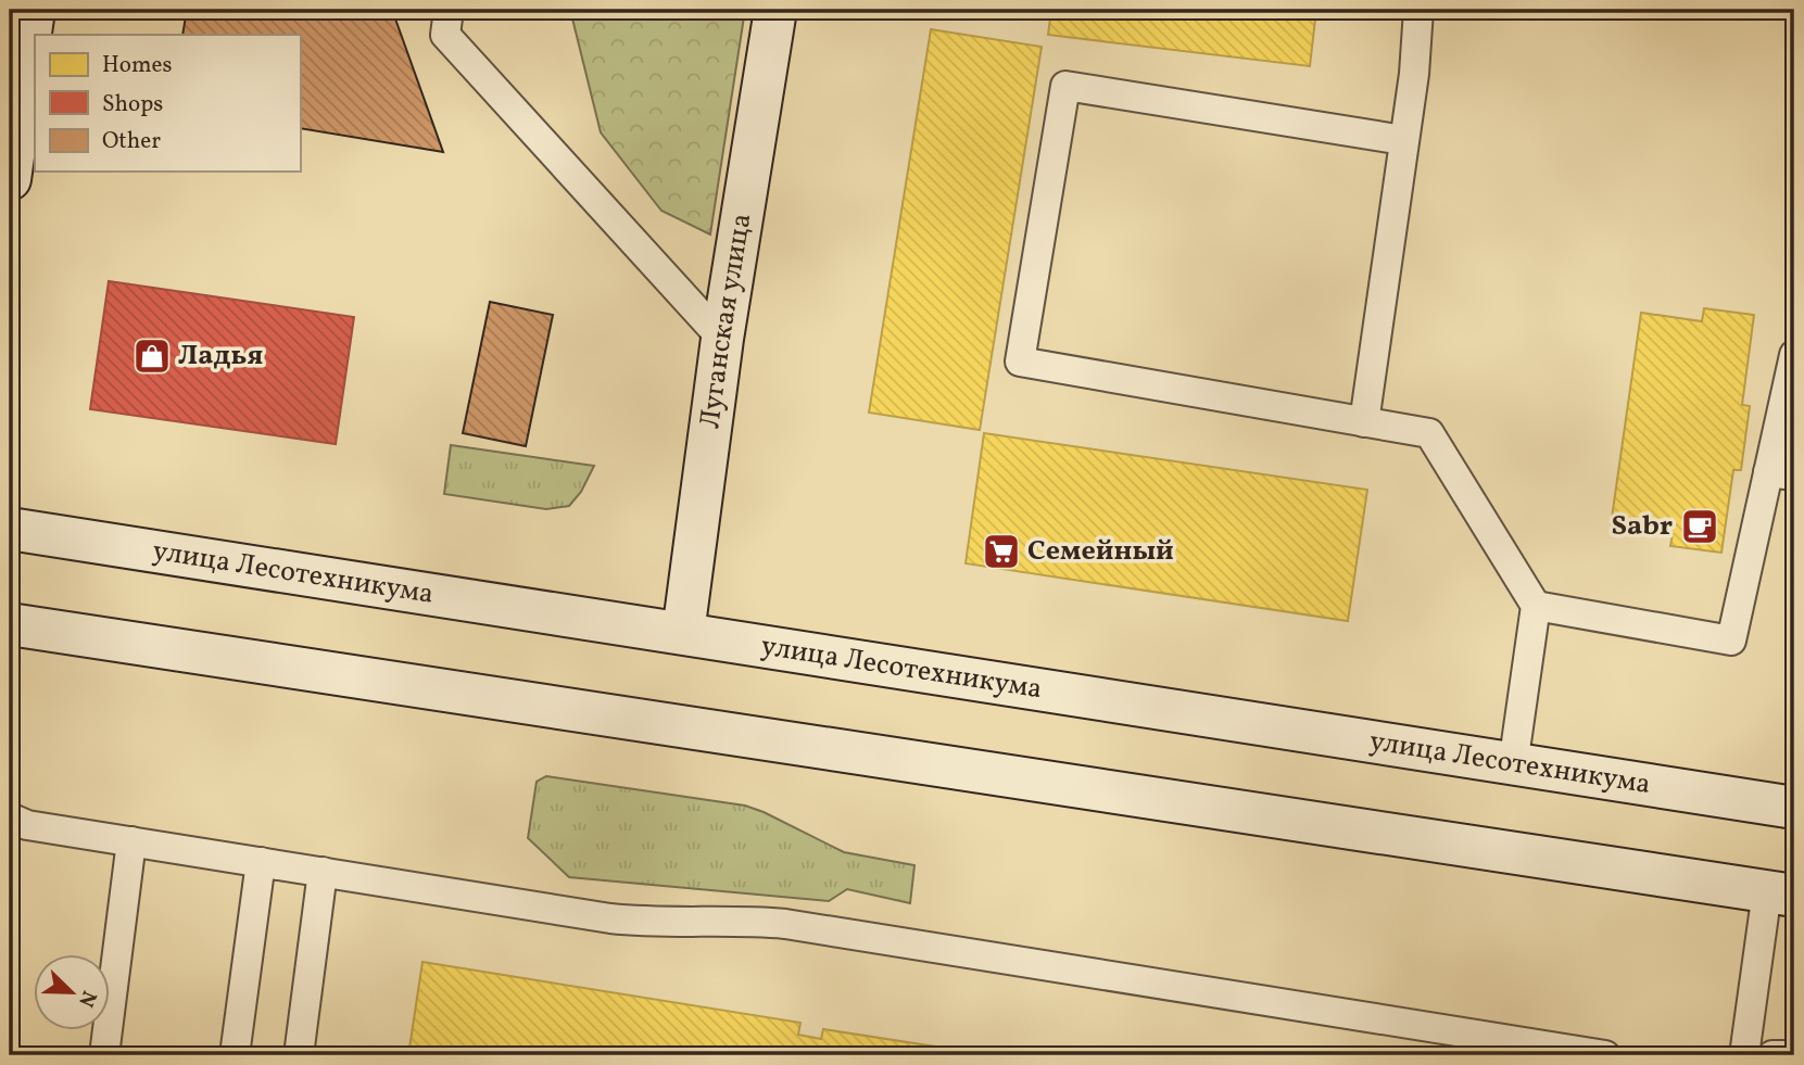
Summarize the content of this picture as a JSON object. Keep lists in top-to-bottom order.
{
  "streets": {
    "main road": ["Луганская улица", "улица Лесотехникума"]
  },
  "crossings": [
    ["Луганская улица", "улица Лесотехникума"]
  ],
  "places": {
    "shop": ["Ладья"],
    "cafe": ["Sabr"],
    "supermarket": ["Семейный"]
  },
  "legend": ["Homes", "Shops", "Other"],
  "north": "bottom right"
}
